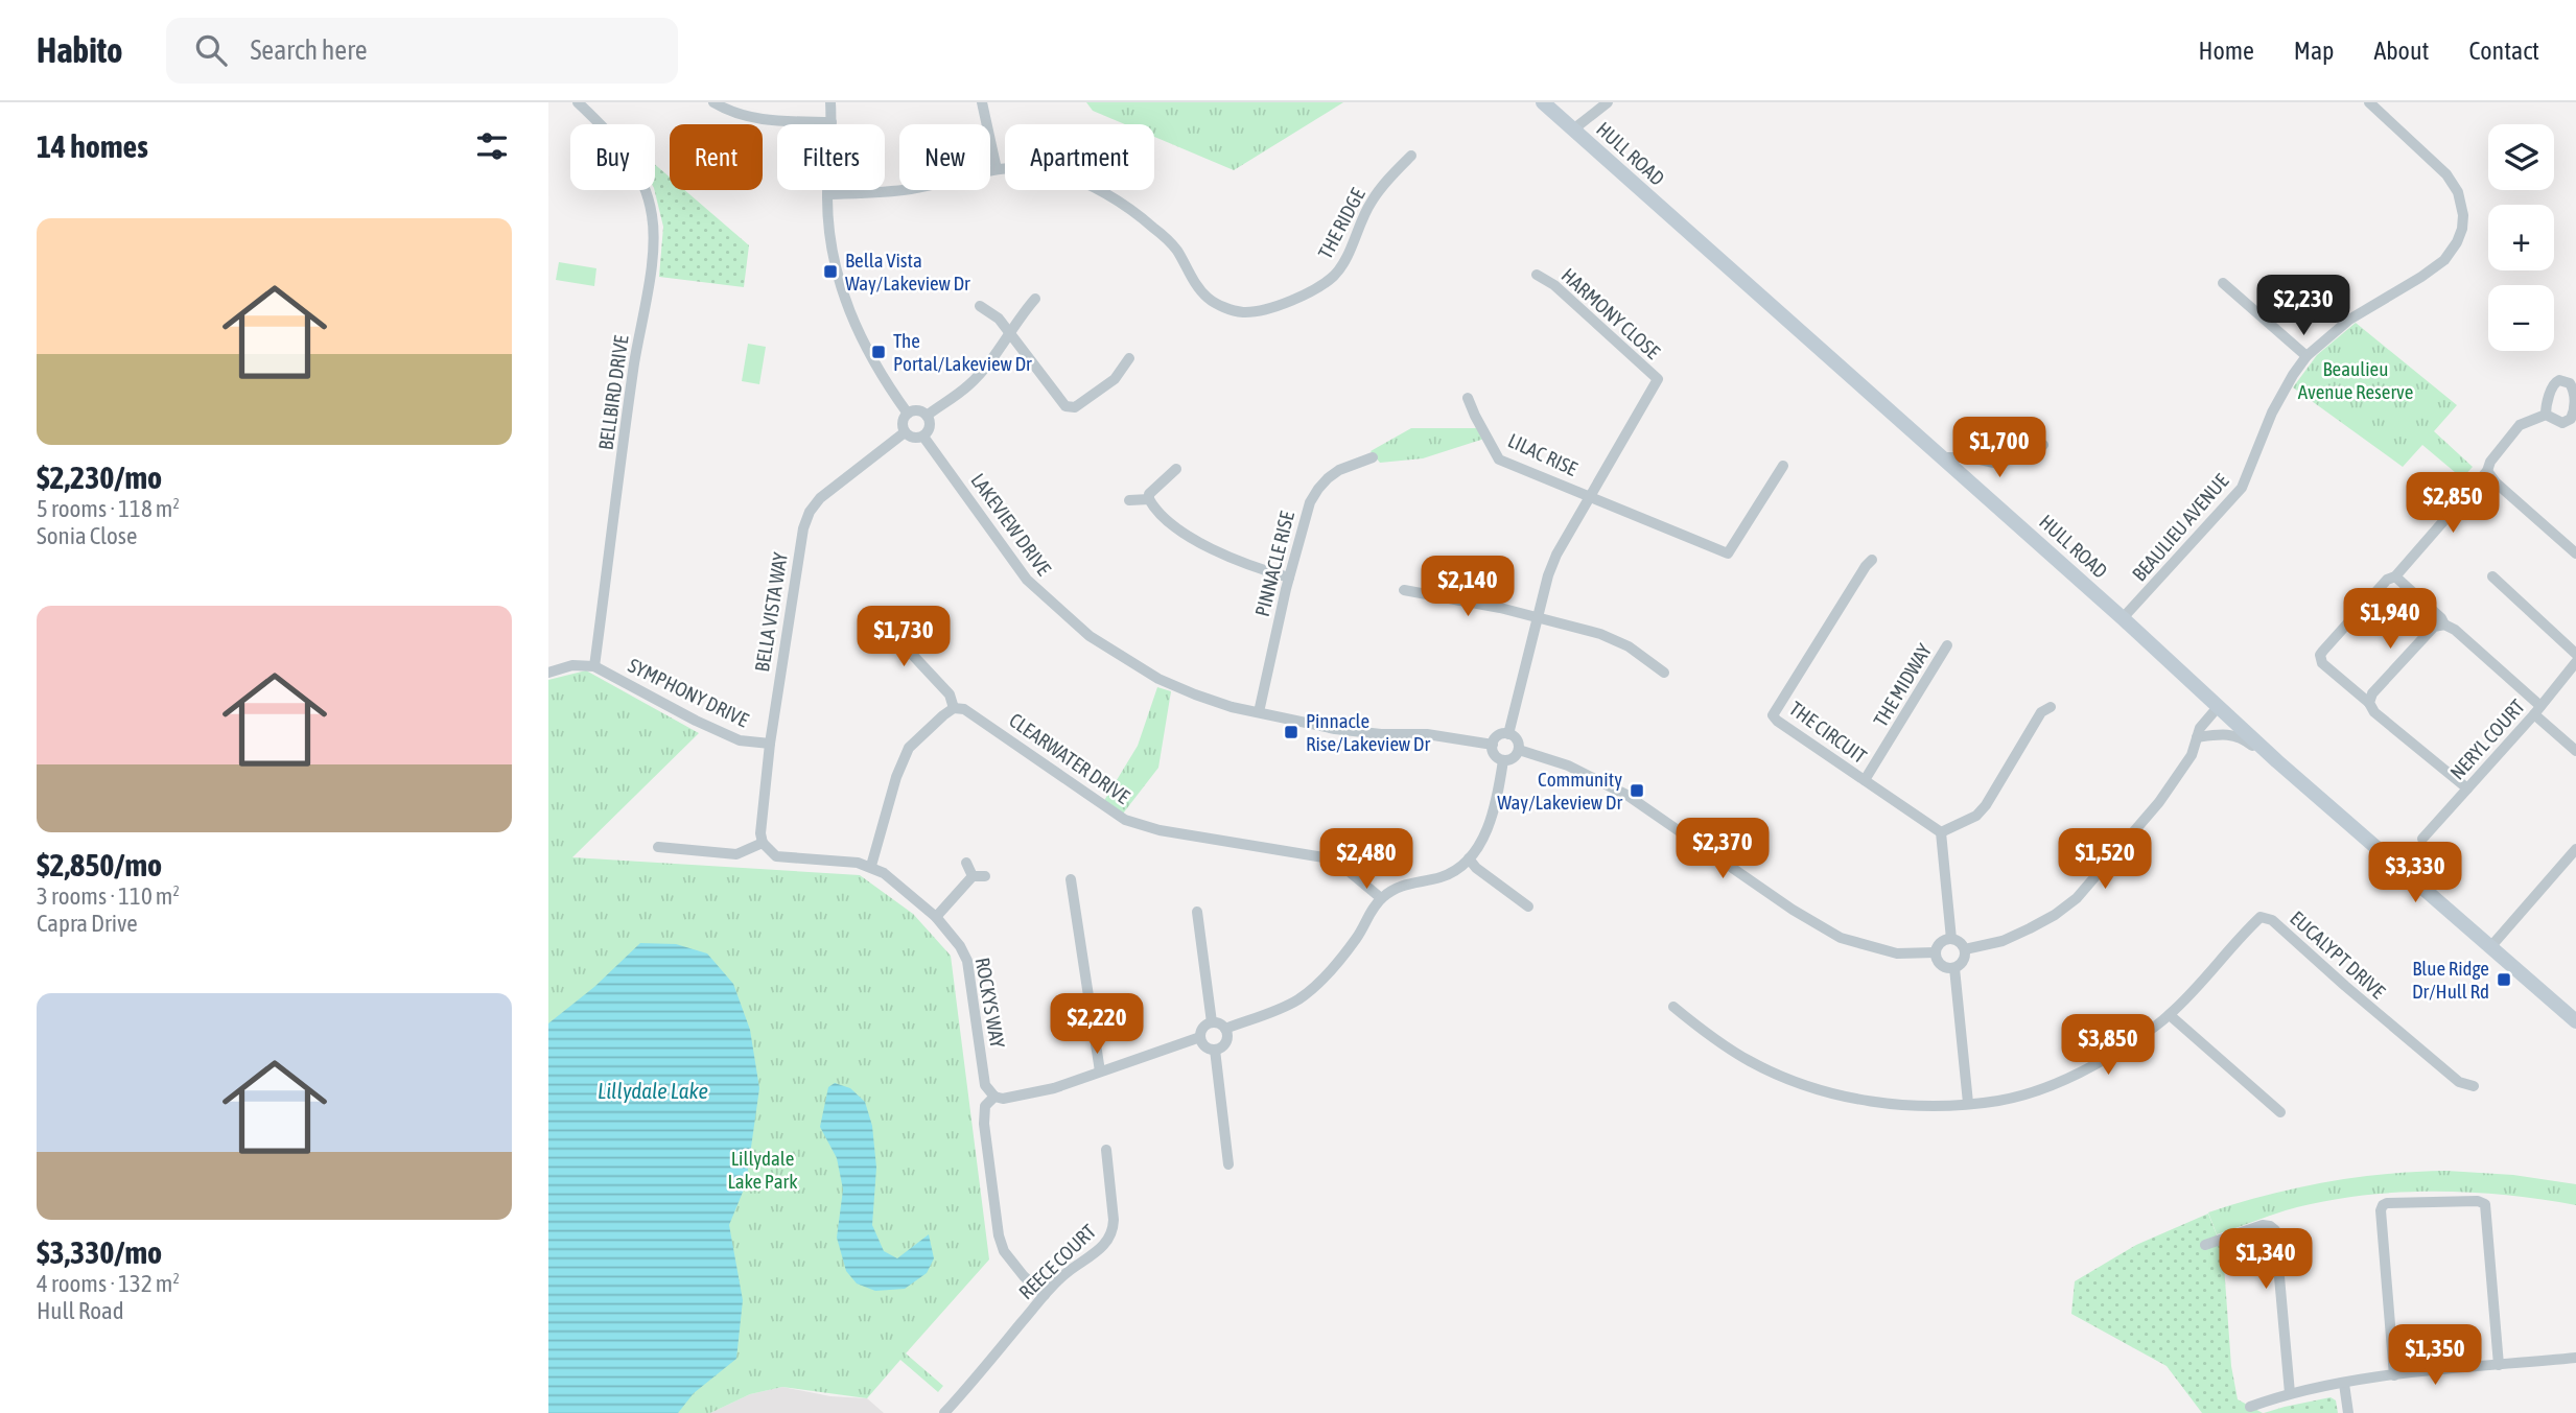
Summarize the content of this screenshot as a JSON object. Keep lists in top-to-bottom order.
{
  "streets": {
    "main road": ["HULL ROAD"],
    "street": [
      "THE RIDGE",
      "HARMONY CLOSE",
      "BELLBIRD DRIVE",
      "LILAC RISE",
      "LAKEVIEW DRIVE",
      "BEAULIEU AVENUE",
      "PINNACLE RISE",
      "BELLA VISTA WAY",
      "THE MIDWAY",
      "SYMPHONY DRIVE",
      "THE CIRCUIT",
      "NERYL COURT",
      "CLEARWATER DRIVE",
      "EUCALYPT DRIVE",
      "ROCKYS WAY",
      "REECE COURT"
    ]
  },
  "crossings": [
    ["HULL ROAD", "BEAULIEU AVENUE"],
    ["HARMONY CLOSE", "LILAC RISE"],
    ["BELLBIRD DRIVE", "SYMPHONY DRIVE"],
    ["LAKEVIEW DRIVE", "PINNACLE RISE"],
    ["LAKEVIEW DRIVE", "BELLA VISTA WAY"],
    ["BELLA VISTA WAY", "SYMPHONY DRIVE"],
    ["BELLA VISTA WAY", "ROCKYS WAY"],
    ["THE MIDWAY", "THE CIRCUIT"]
  ],
  "water": ["Lillydale Lake"],
  "parks": ["Beaulieu Avenue Reserve", "Lillydale Lake Park"],
  "places": {
    "transit": [
      "Bella Vista Way/Lakeview Dr",
      "The Portal/Lakeview Dr",
      "Pinnacle Rise/Lakeview Dr",
      "Community Way/Lakeview Dr",
      "Blue Ridge Dr/Hull Rd"
    ]
  },
  "page": {
    "header": "Habito",
    "search": "Search here",
    "nav": [
      "Home",
      "Map",
      "About",
      "Contact"
    ],
    "heading": "14 homes",
    "map_buttons": ["+", "−"],
    "chip": [
      "Buy",
      "Rent",
      "Filters",
      "New",
      "Apartment"
    ],
    "list": [
      {
        "name": "$2,230/mo",
        "note": "5 rooms · 118 m² · Sonia Close"
      },
      {
        "name": "$2,850/mo",
        "note": "3 rooms · 110 m² · Capra Drive"
      },
      {
        "name": "$3,330/mo",
        "note": "4 rooms · 132 m² · Hull Road"
      }
    ],
    "price": [
      "$2,230",
      "$1,700",
      "$2,850",
      "$2,140",
      "$1,940",
      "$1,730",
      "$2,370",
      "$2,480",
      "$1,520",
      "$3,330",
      "$2,220",
      "$3,850",
      "$1,340",
      "$1,350"
    ]
  }
}
